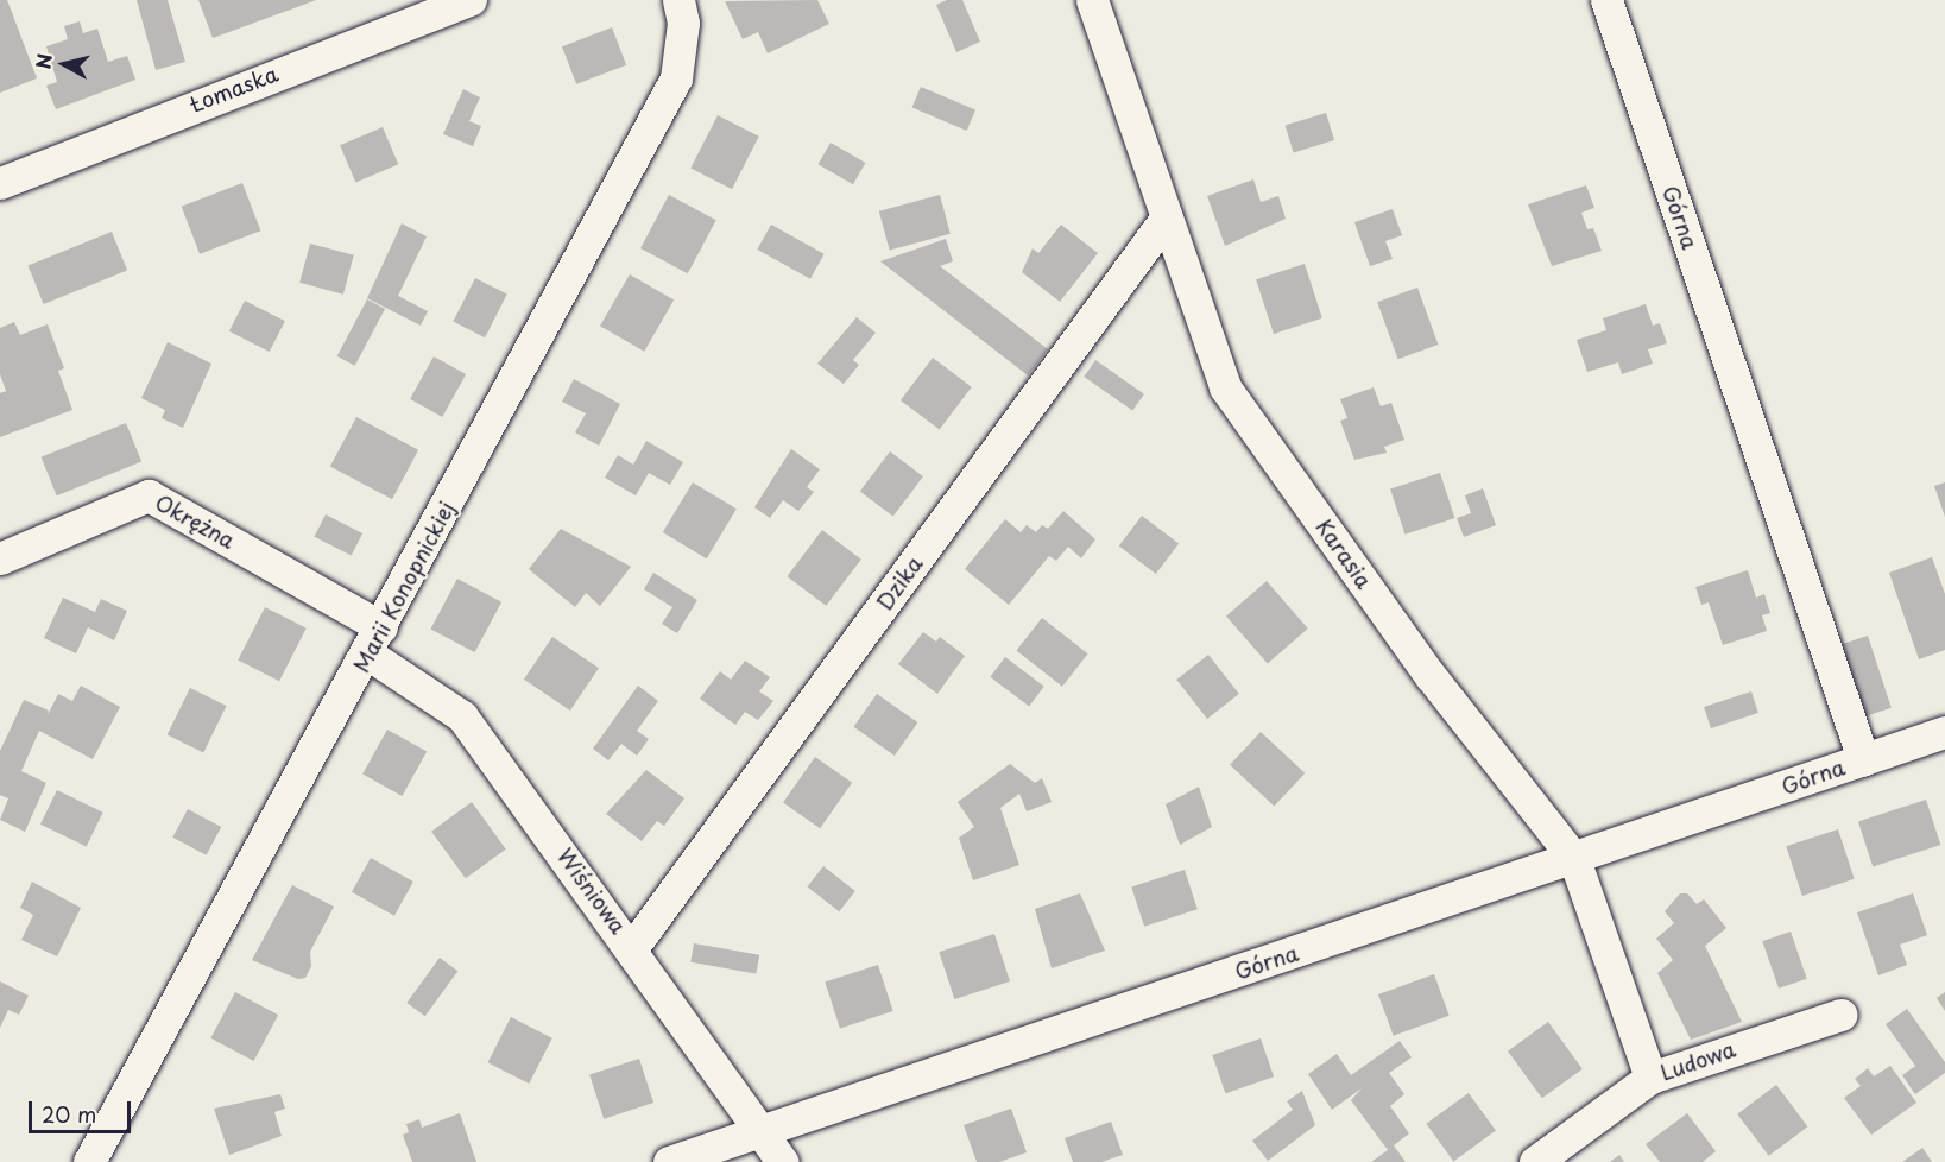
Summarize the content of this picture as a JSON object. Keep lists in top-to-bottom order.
{
  "streets": {
    "street": [
      "Łomaska",
      "Górna",
      "Okrężna",
      "Karasia",
      "Dzika",
      "Marii Konopnickiej",
      "Wiśniowa",
      "Ludowa"
    ]
  },
  "crossings": [
    ["Górna", "Karasia"],
    ["Górna", "Wiśniowa"],
    ["Okrężna", "Marii Konopnickiej"],
    ["Okrężna", "Wiśniowa"],
    ["Karasia", "Dzika"],
    ["Karasia", "Ludowa"],
    ["Dzika", "Wiśniowa"],
    ["Marii Konopnickiej", "Wiśniowa"]
  ],
  "scale_bar": "20 m",
  "north": "left"
}
